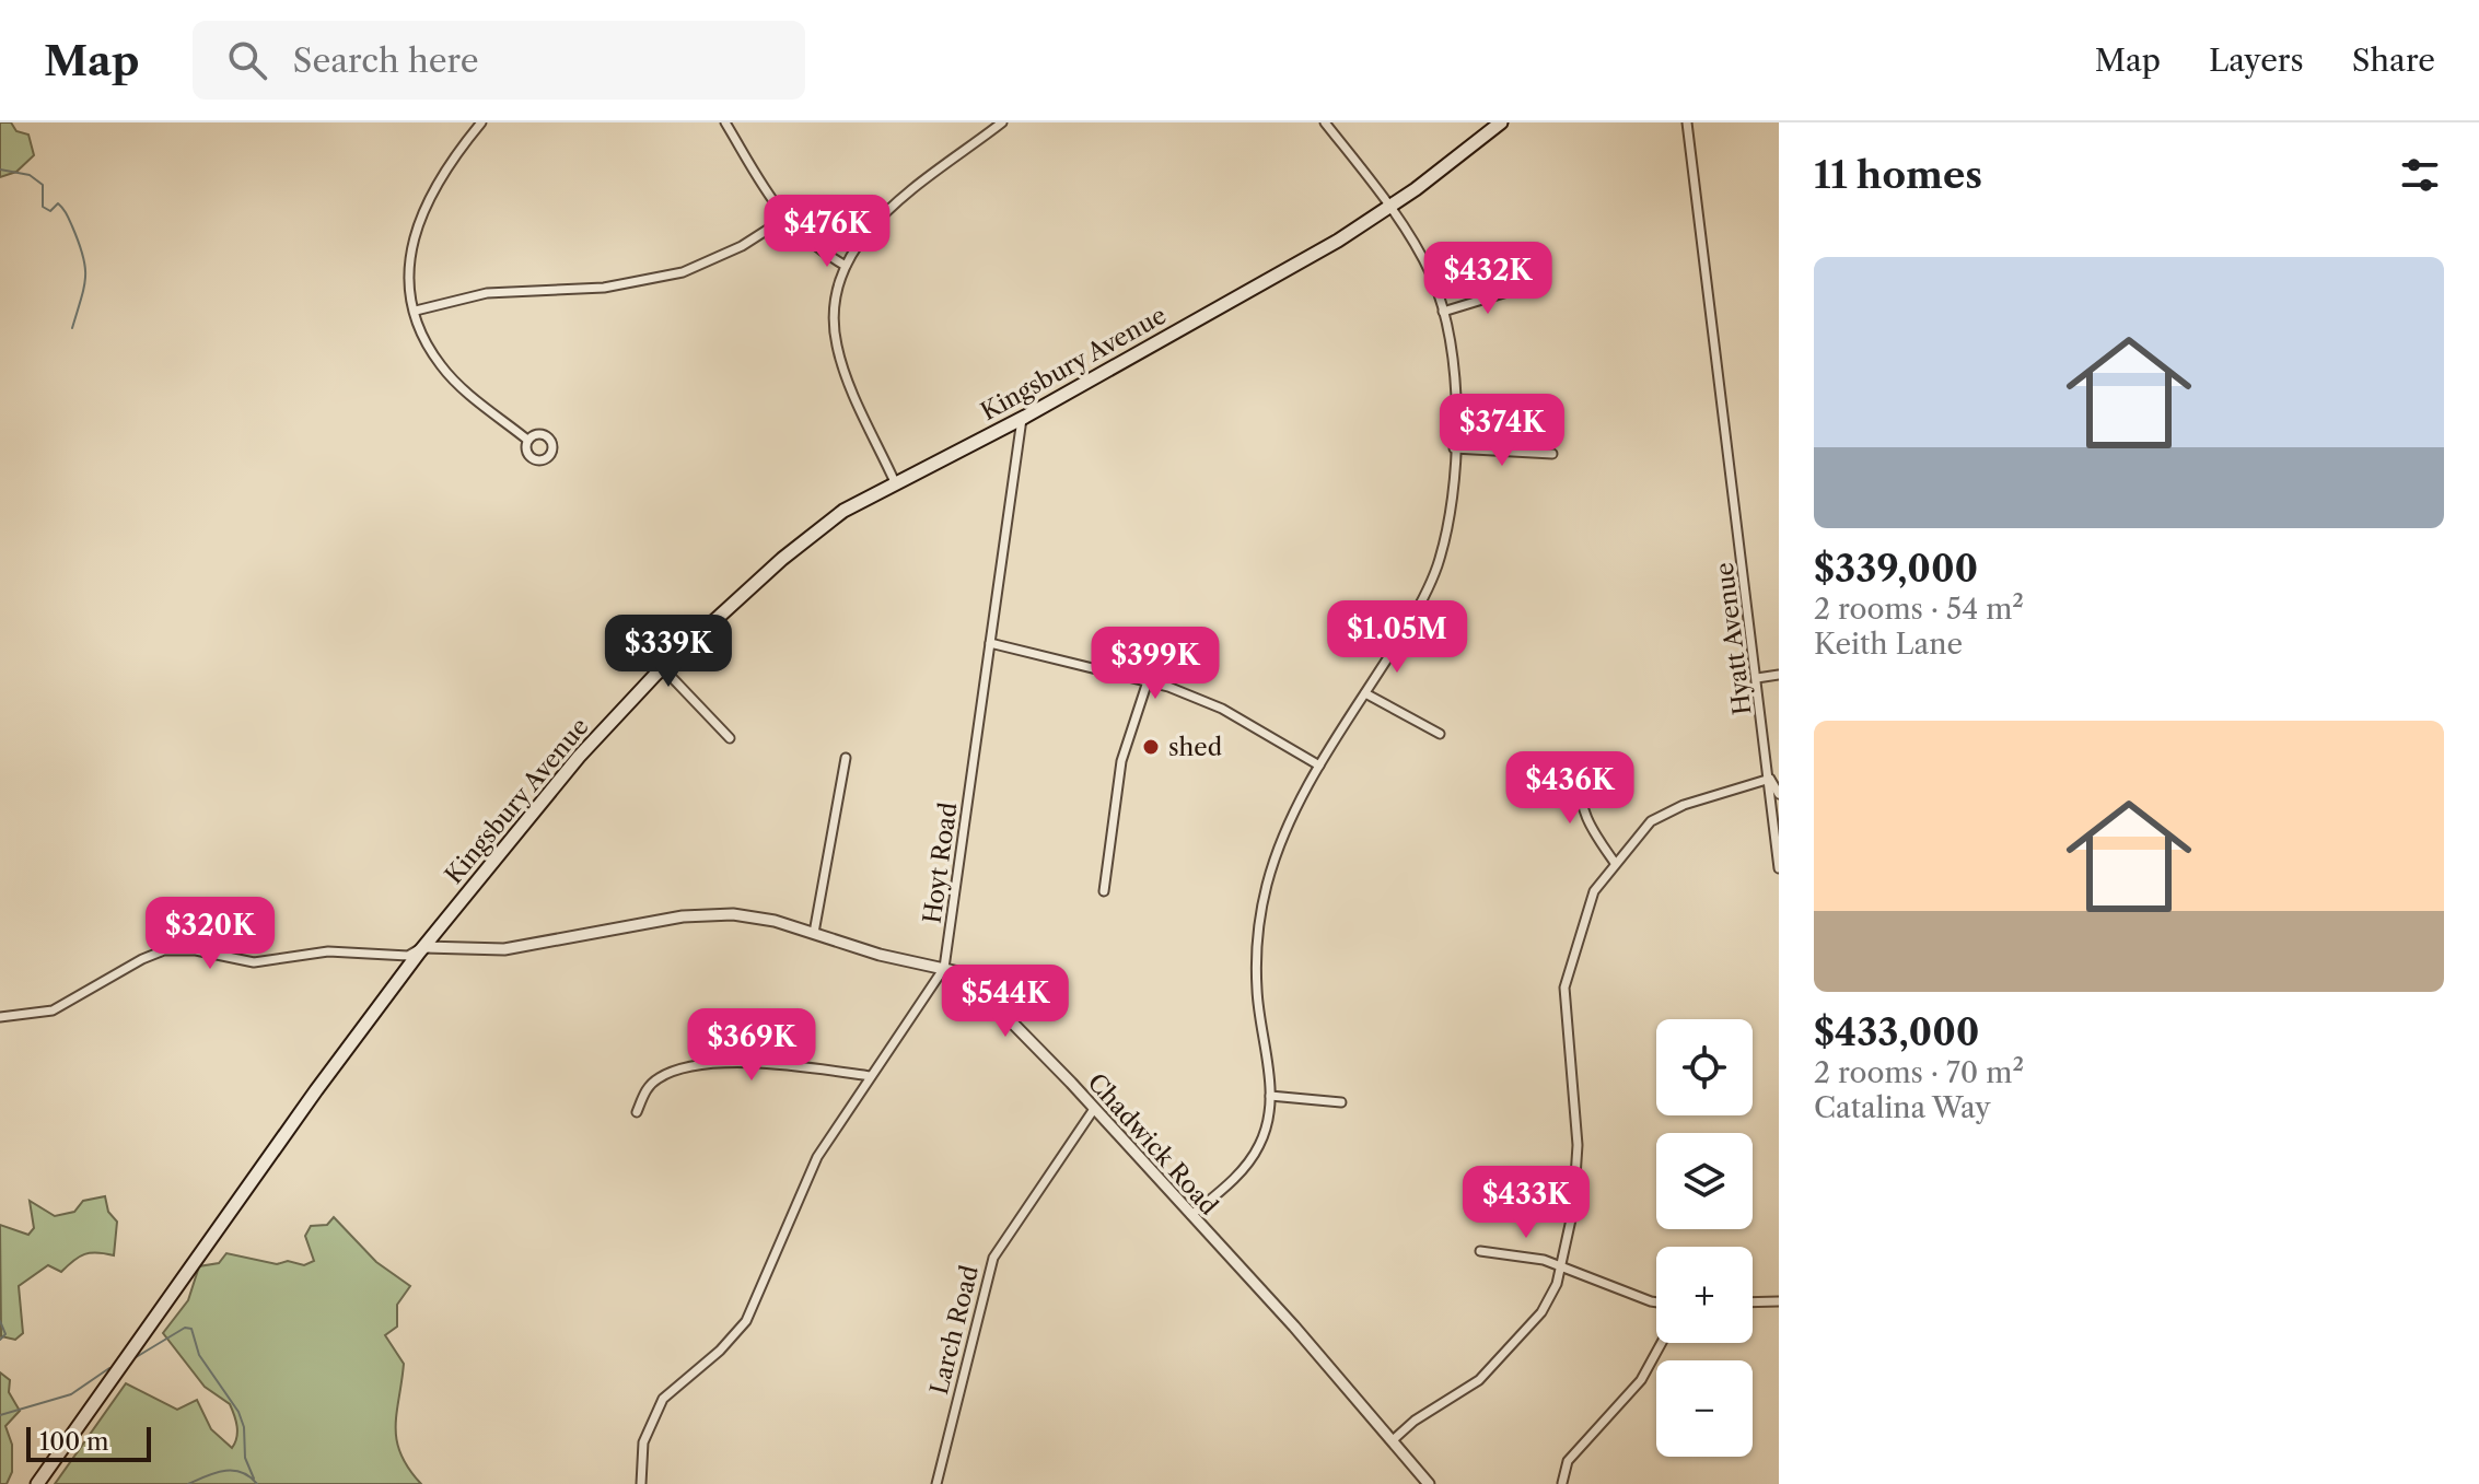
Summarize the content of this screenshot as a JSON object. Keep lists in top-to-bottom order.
{
  "streets": {
    "main road": ["Kingsbury Avenue"],
    "street": [
      "Hyatt Avenue",
      "Hoyt Road",
      "Chadwick Road",
      "Larch Road"
    ]
  },
  "crossings": [
    ["Kingsbury Avenue", "Hoyt Road"],
    ["Kingsbury Avenue", "Chadwick Road"],
    ["Hoyt Road", "Chadwick Road"],
    ["Chadwick Road", "Larch Road"]
  ],
  "places": ["shed"],
  "scale_bar": "100 m",
  "page": {
    "header": "Map",
    "search": "Search here",
    "nav": ["Map", "Layers", "Share"],
    "heading": "11 homes",
    "price": [
      "$476K",
      "$432K",
      "$374K",
      "$1.05M",
      "$339K",
      "$399K",
      "$436K",
      "$320K",
      "$544K",
      "$369K",
      "$433K"
    ],
    "list": [
      {
        "name": "$339,000",
        "note": "2 rooms · 54 m² · Keith Lane"
      },
      {
        "name": "$433,000",
        "note": "2 rooms · 70 m² · Catalina Way"
      }
    ],
    "map_buttons": ["+", "−"],
    "scale": "100 m"
  }
}
